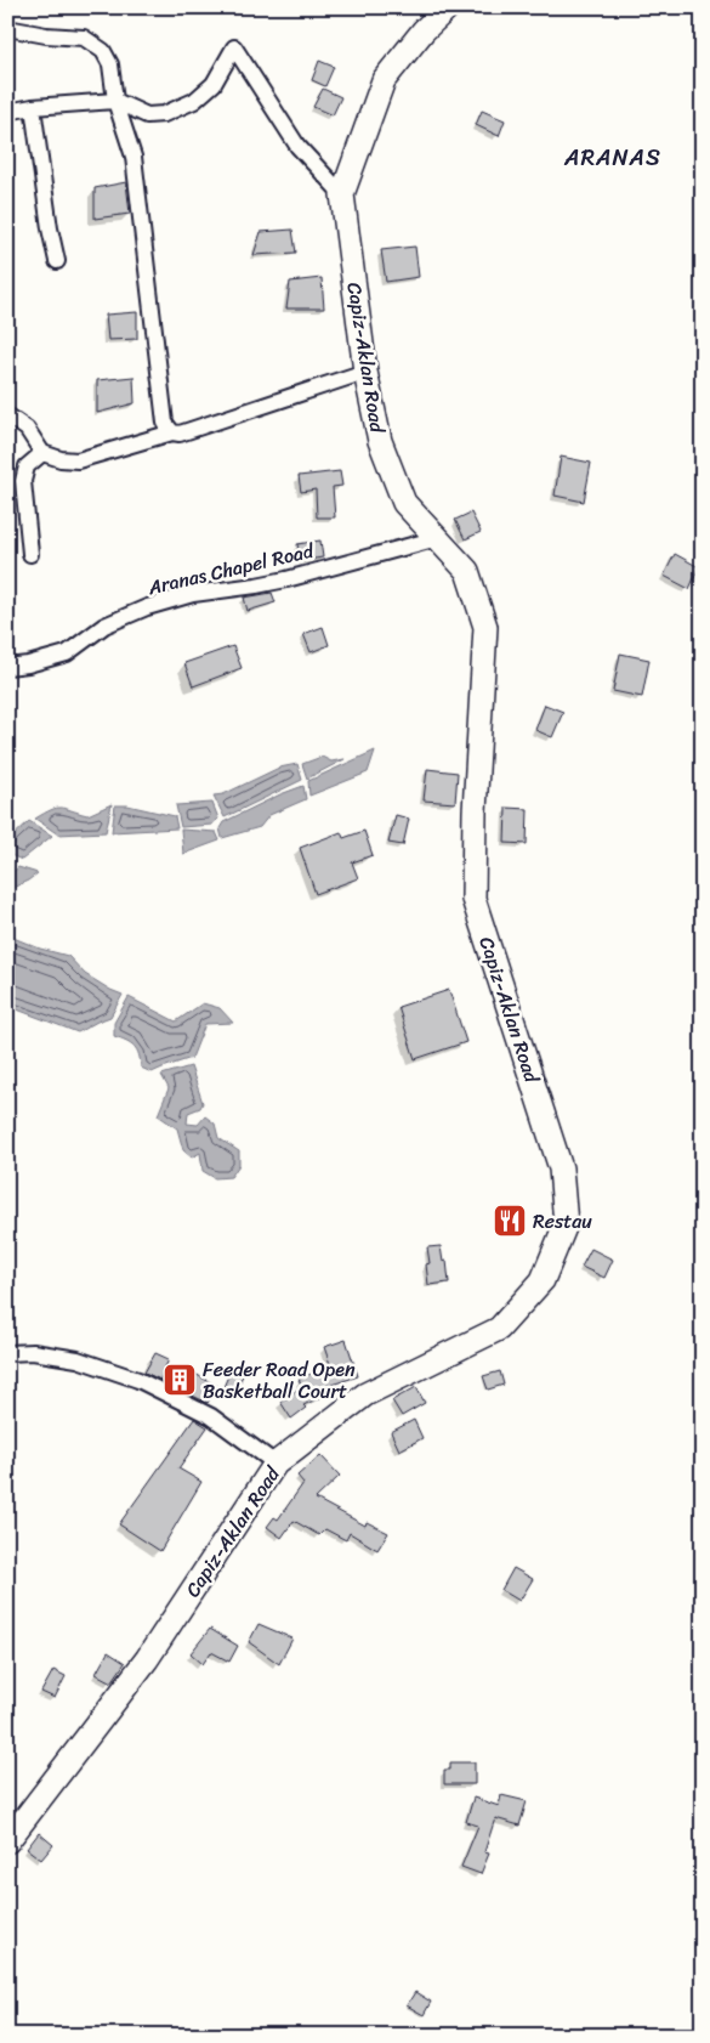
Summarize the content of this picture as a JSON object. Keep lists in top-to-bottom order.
{
  "streets": {
    "main road": ["Capiz-Aklan Road"],
    "street": ["Aranas Chapel Road"]
  },
  "crossings": [
    ["Capiz-Aklan Road", "Aranas Chapel Road"]
  ],
  "districts": ["ARANAS"],
  "places": {
    "restaurant": ["Restau"],
    "building": ["Feeder Road Open Basketball Court"]
  }
}
